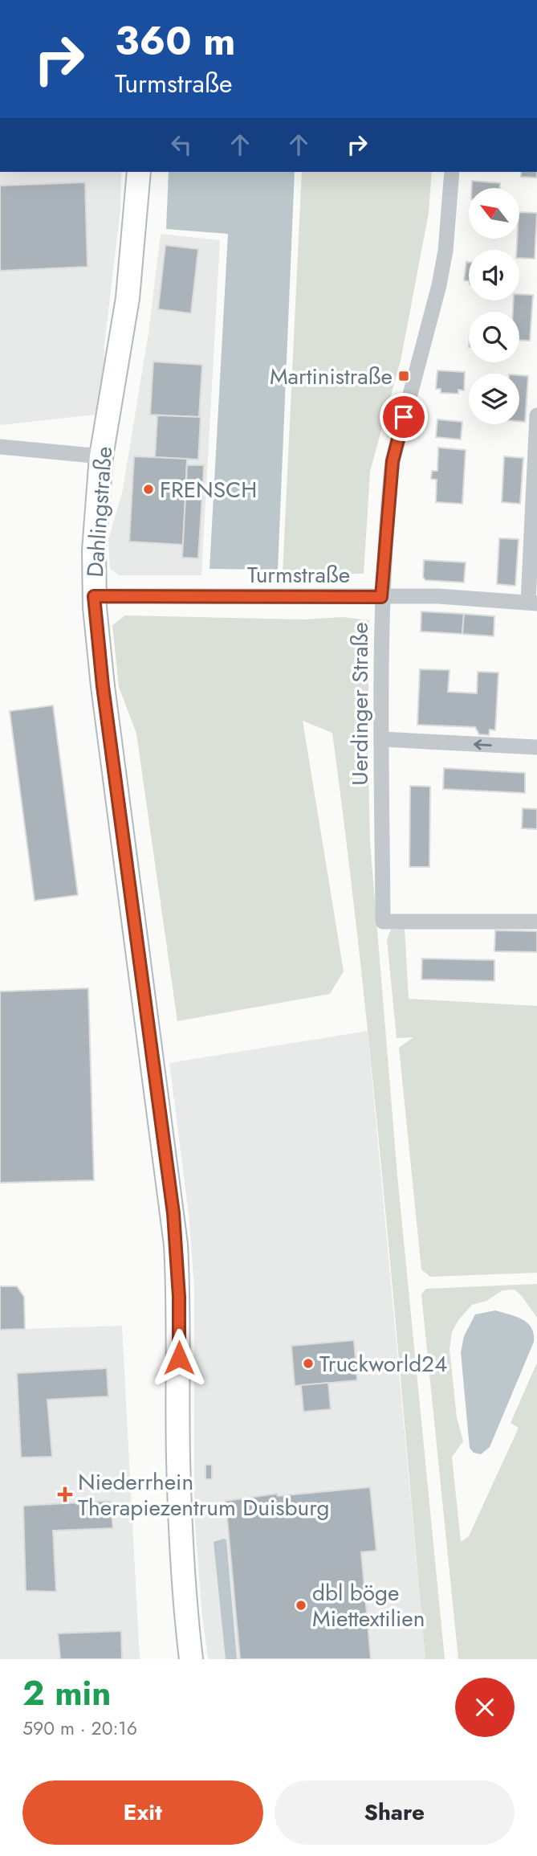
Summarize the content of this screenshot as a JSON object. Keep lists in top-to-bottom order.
{
  "streets": {
    "street": ["Dahlingstraße", "Turmstraße", "Uerdinger Straße"]
  },
  "crossings": [
    ["Dahlingstraße", "Turmstraße"],
    ["Turmstraße", "Uerdinger Straße"]
  ],
  "places": {
    "transit": ["Martinistraße"],
    "other": ["FRENSCH", "Truckworld24", "dbl böge Miettextilien"],
    "health": ["Niederrhein Therapiezentrum Duisburg"]
  },
  "north": "top left",
  "page": {
    "turn": ["360 m", "Turmstraße"],
    "heading": ["2 min", "590 m · 20:16"],
    "buttons": ["Exit", "Share"]
  }
}
